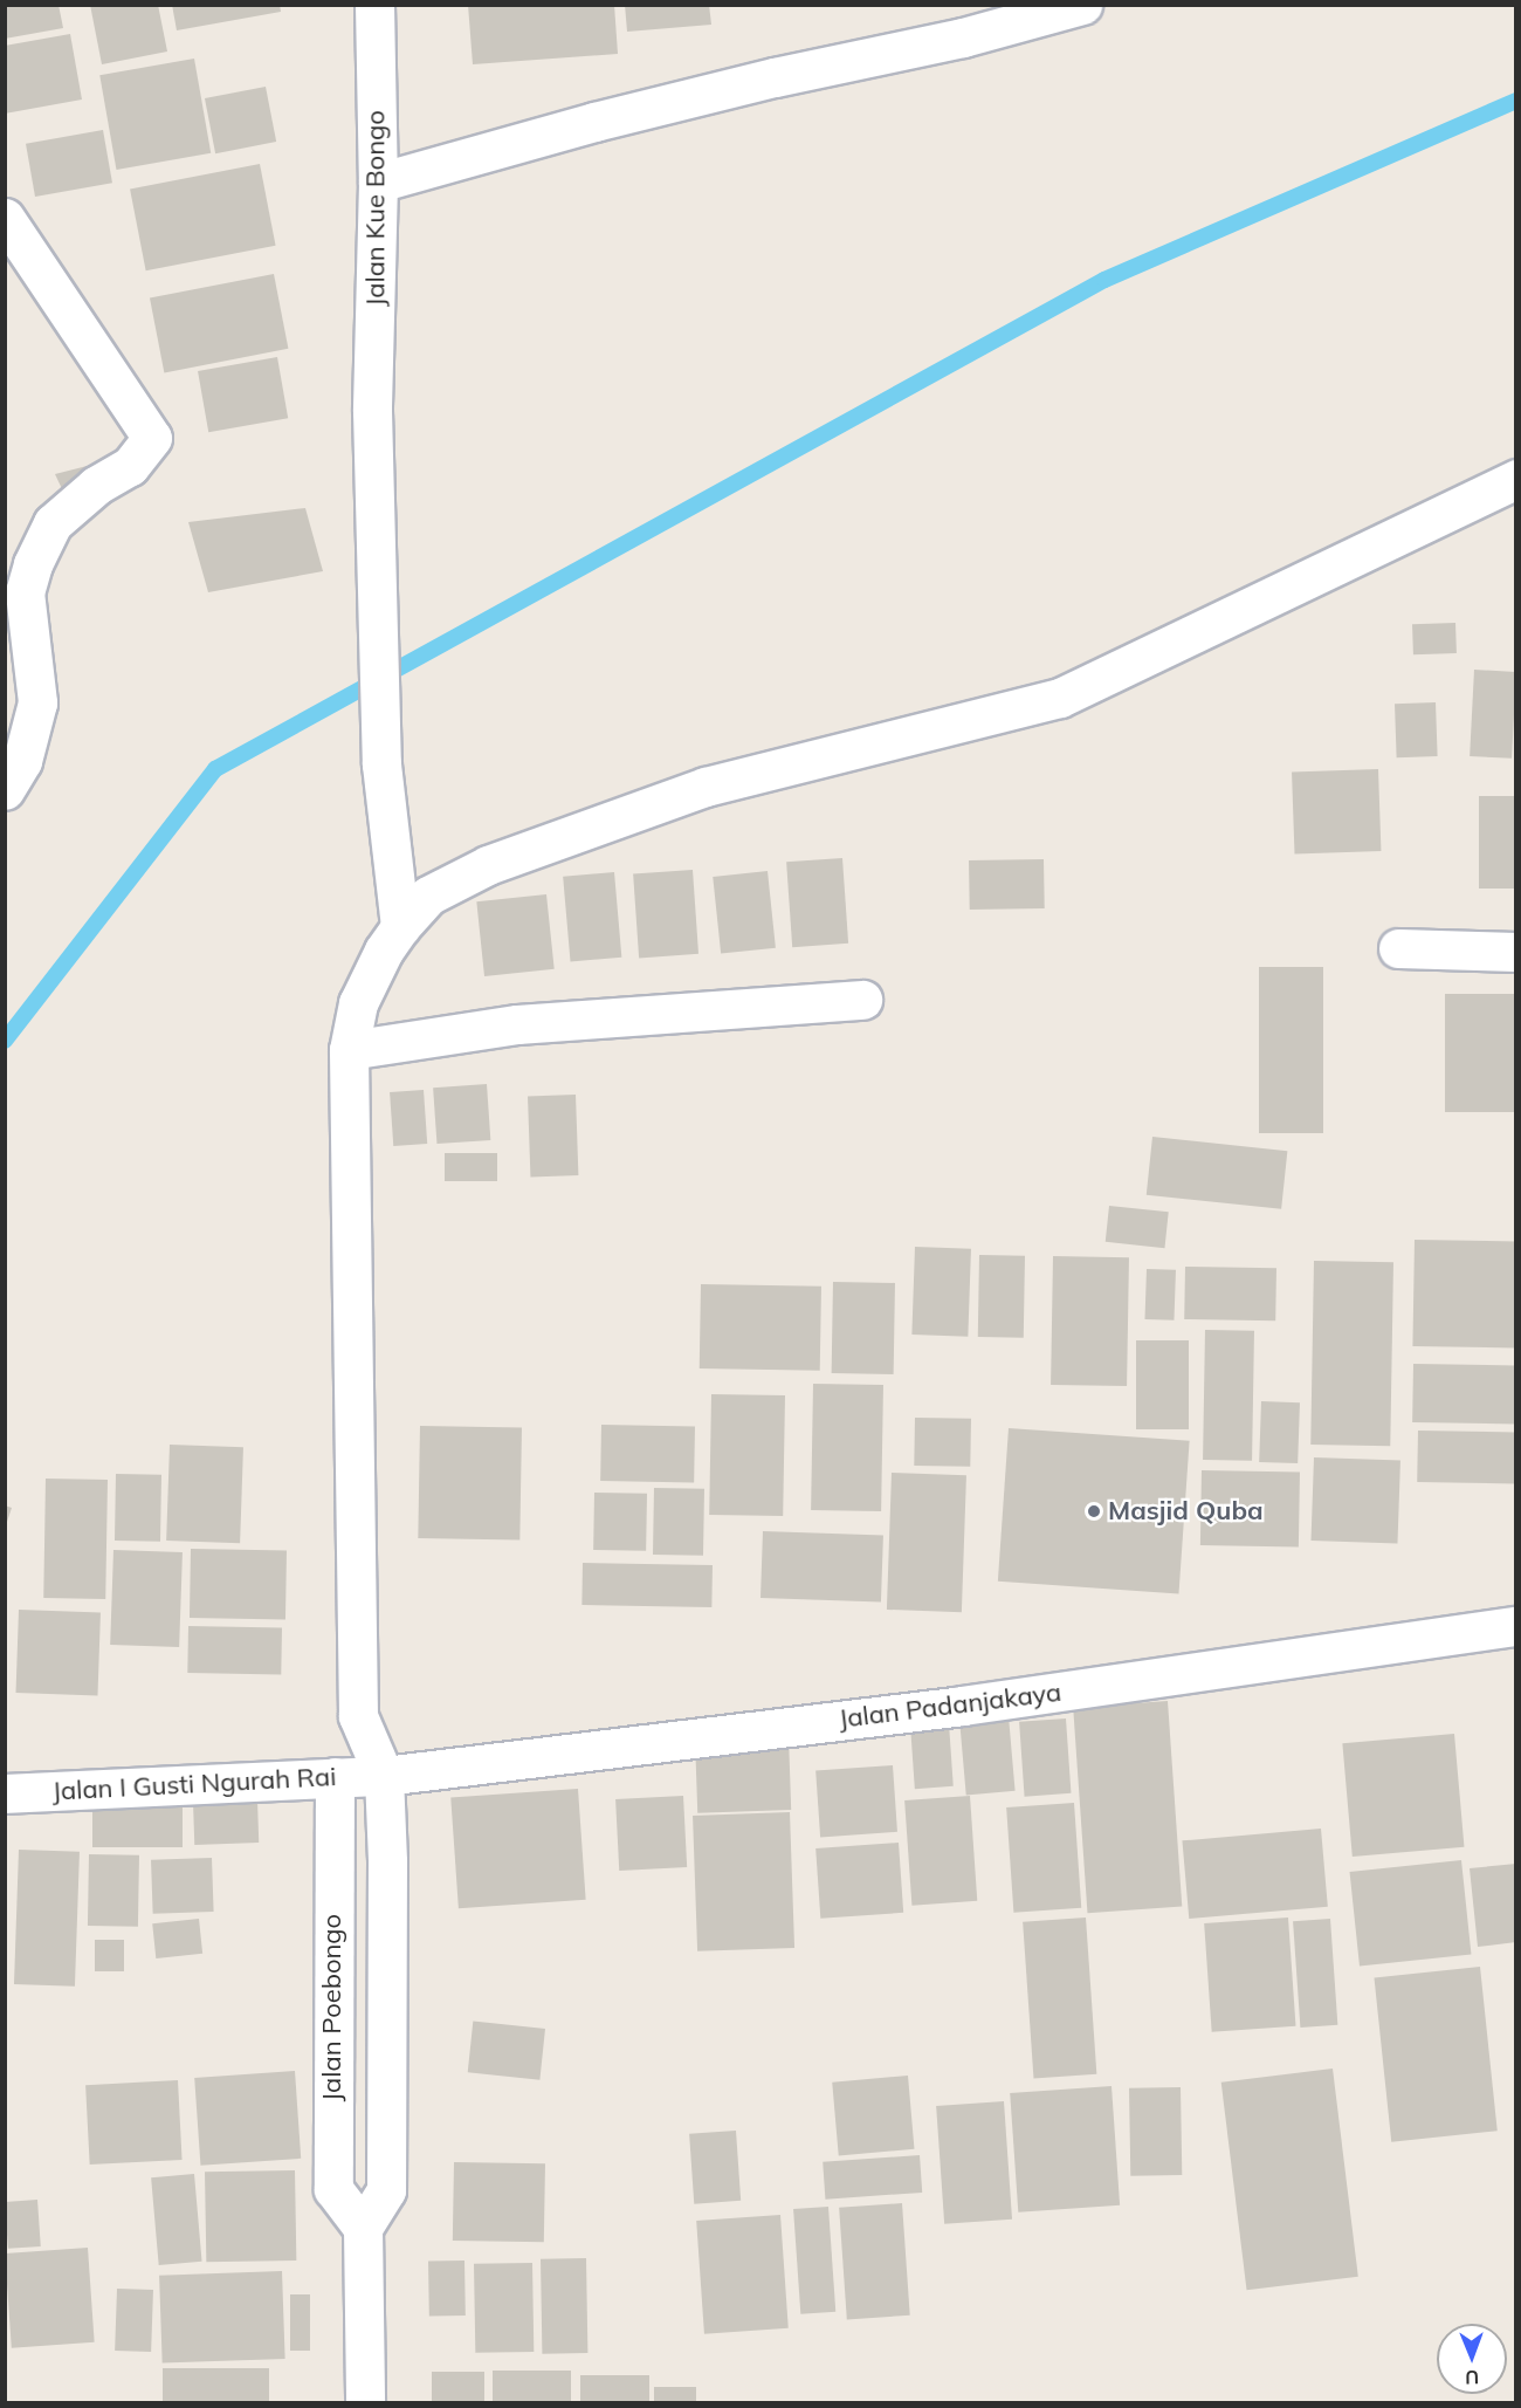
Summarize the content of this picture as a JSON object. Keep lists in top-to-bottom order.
{
  "streets": {
    "street": [
      "Jalan Kue Bongo",
      "Jalan Padanjakaya",
      "Jalan I Gusti Ngurah Rai",
      "Jalan Poebongo"
    ]
  },
  "crossings": [
    ["Jalan Padanjakaya", "Jalan I Gusti Ngurah Rai"],
    ["Jalan Padanjakaya", "Jalan Poebongo"],
    ["Jalan I Gusti Ngurah Rai", "Jalan Poebongo"]
  ],
  "places": ["Masjid Quba"],
  "north": "bottom"
}
